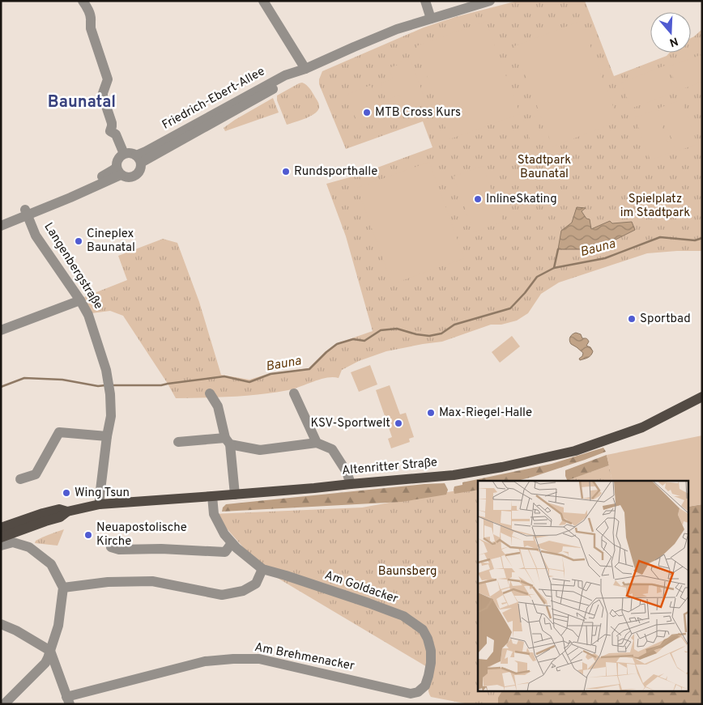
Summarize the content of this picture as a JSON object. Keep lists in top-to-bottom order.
{
  "streets": {
    "main road": ["Altenritter Straße"],
    "street": [
      "Friedrich-Ebert-Allee",
      "Langenbergstraße",
      "Am Goldacker",
      "Am Brehmenacker"
    ]
  },
  "crossings": [
    ["Langenbergstraße", "Altenritter Straße"],
    ["Altenritter Straße", "Am Goldacker"],
    ["Am Goldacker", "Am Brehmenacker"]
  ],
  "districts": ["Baunatal"],
  "water": ["Bauna"],
  "parks": ["Stadtpark Baunatal", "Spielplatz im Stadtpark", "Baunsberg"],
  "places": [
    "MTB Cross Kurs",
    "Rundsporthalle",
    "InlineSkating",
    "Cineplex Baunatal",
    "Sportbad",
    "Max-Riegel-Halle",
    "KSV-Sportwelt",
    "Wing Tsun",
    "Neuapostolische Kirche"
  ],
  "north": "bottom"
}
